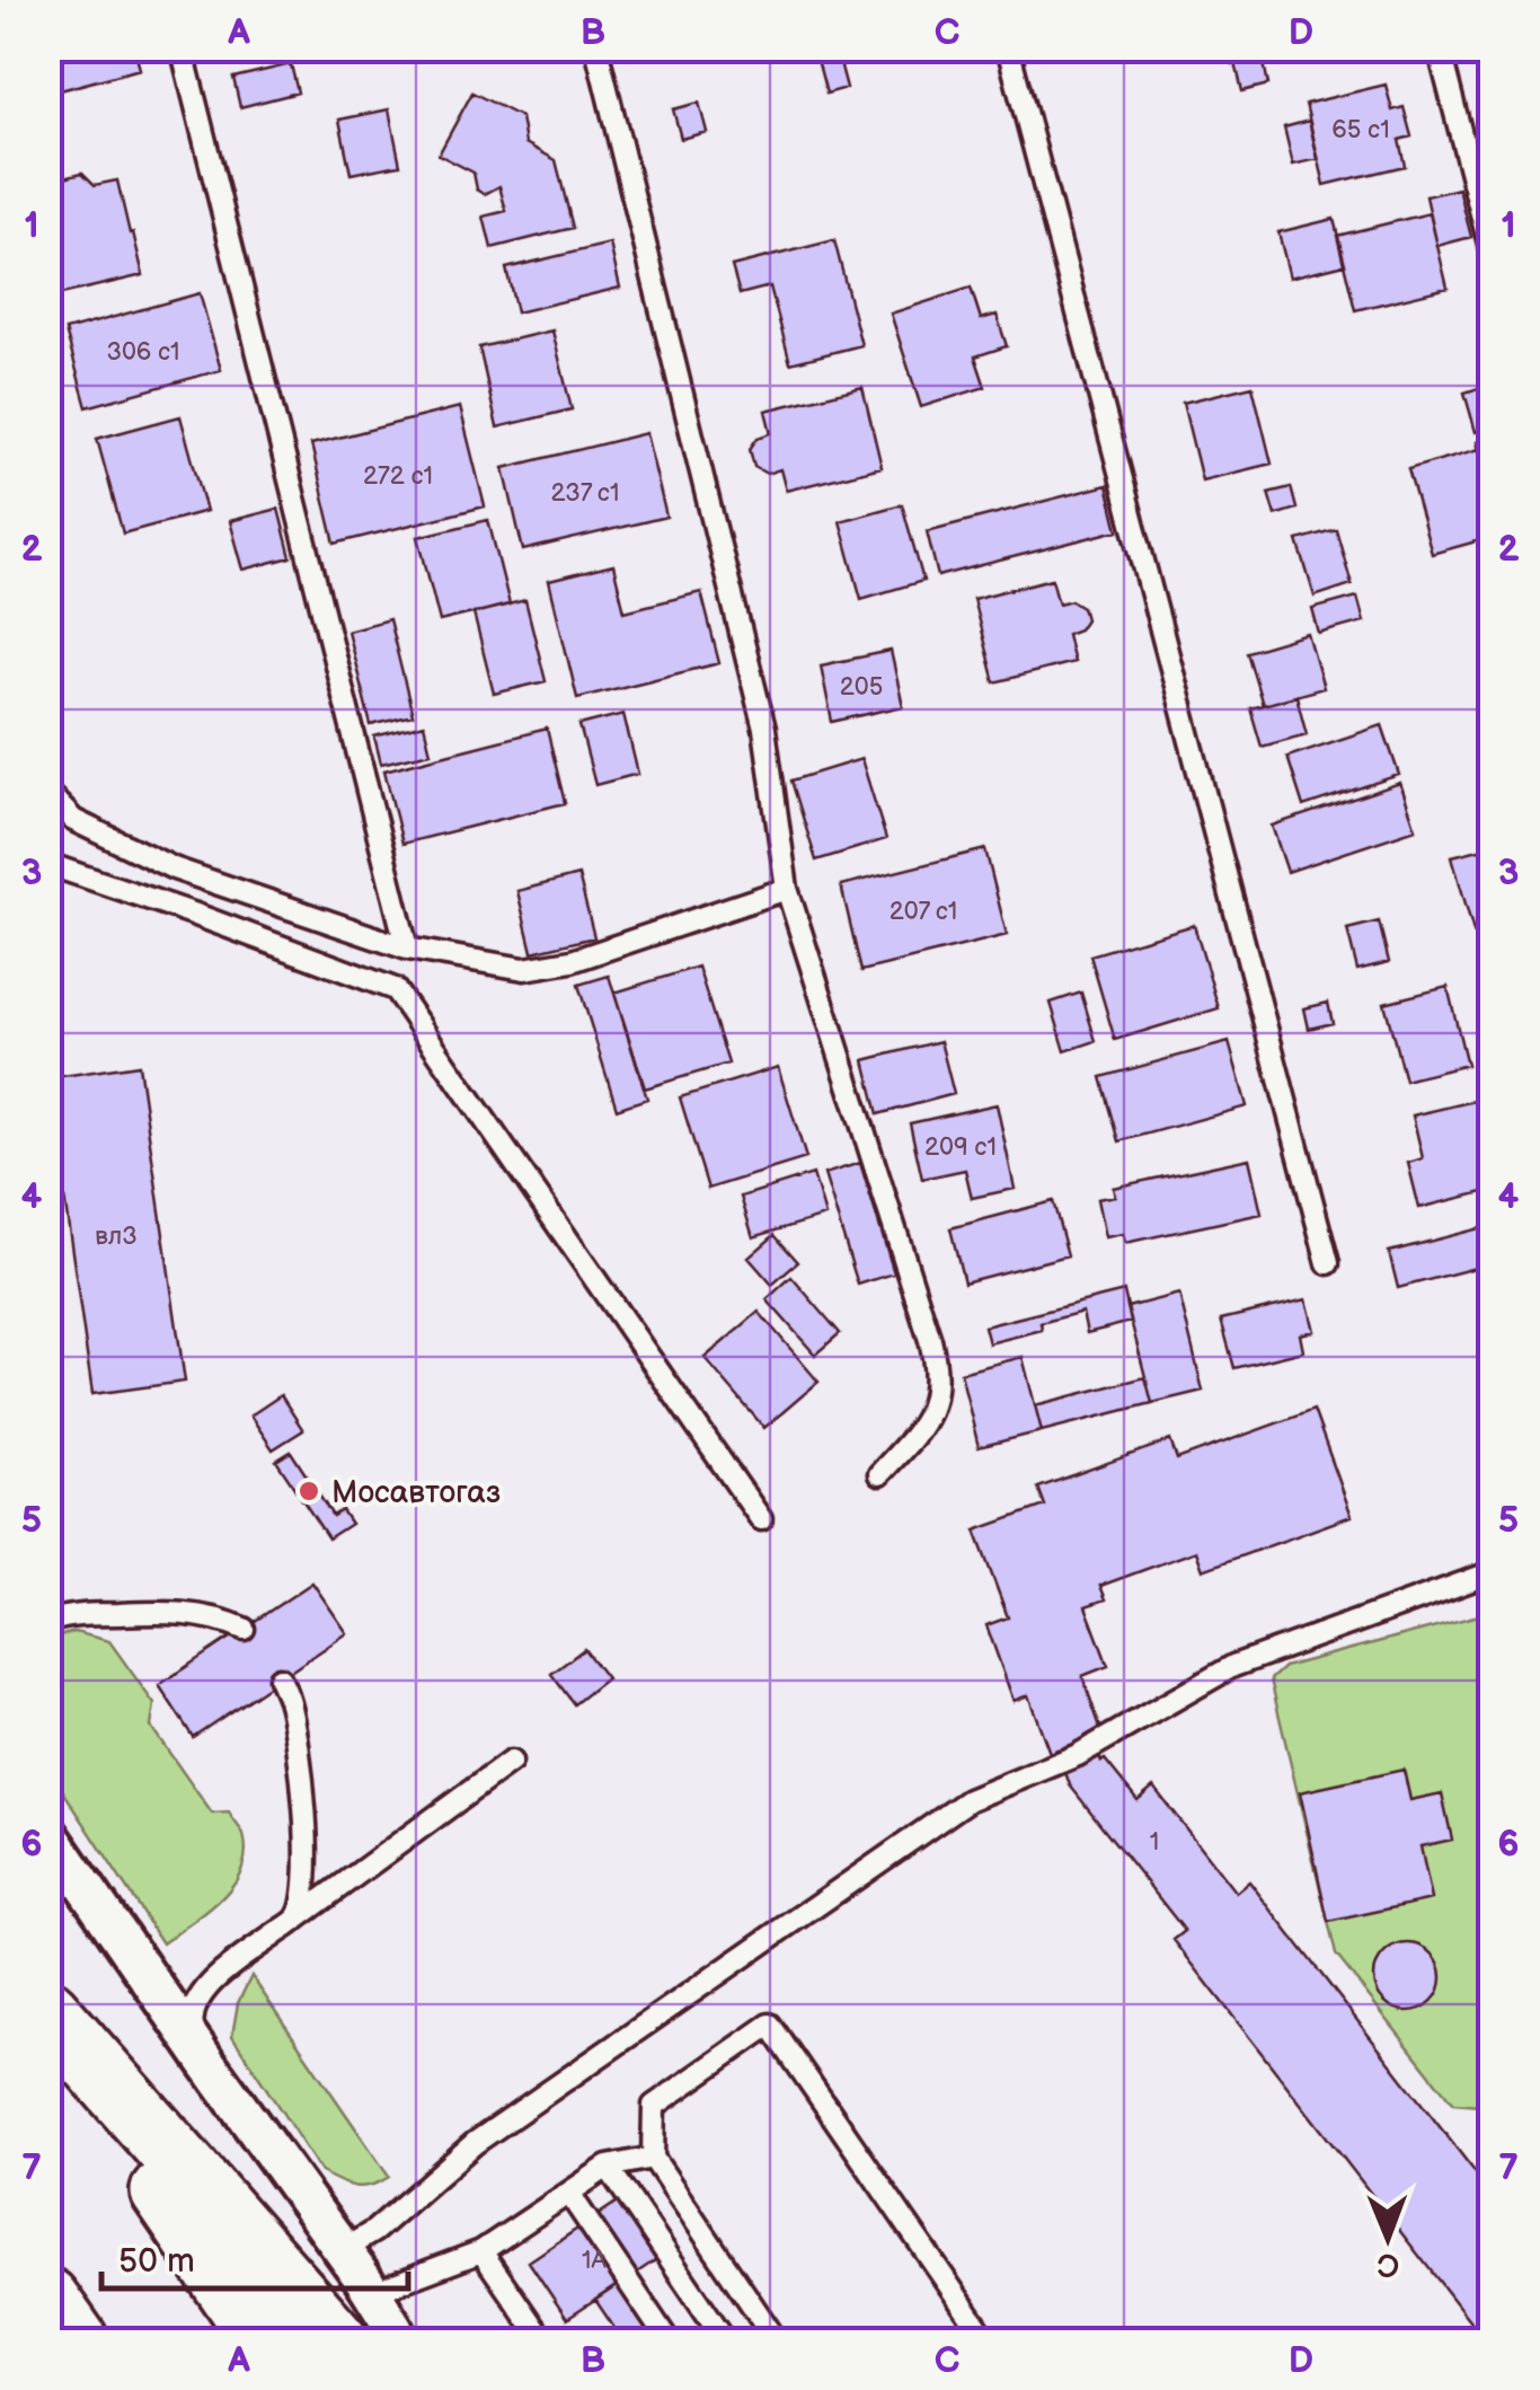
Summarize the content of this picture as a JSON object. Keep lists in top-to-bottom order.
{
  "places": ["Мосавтогаз"],
  "house_numbers": [
    "65 с1",
    "306 с1",
    "272 с1",
    "237 с1",
    "205",
    "207 с1",
    "209 с1",
    "вл3",
    "1",
    "1А"
  ],
  "scale_bar": "50 m",
  "north": "bottom",
  "grid": {
    "columns": [
      "A",
      "B",
      "C",
      "D"
    ],
    "rows": [
      "1",
      "2",
      "3",
      "4",
      "5",
      "6",
      "7"
    ]
  }
}
